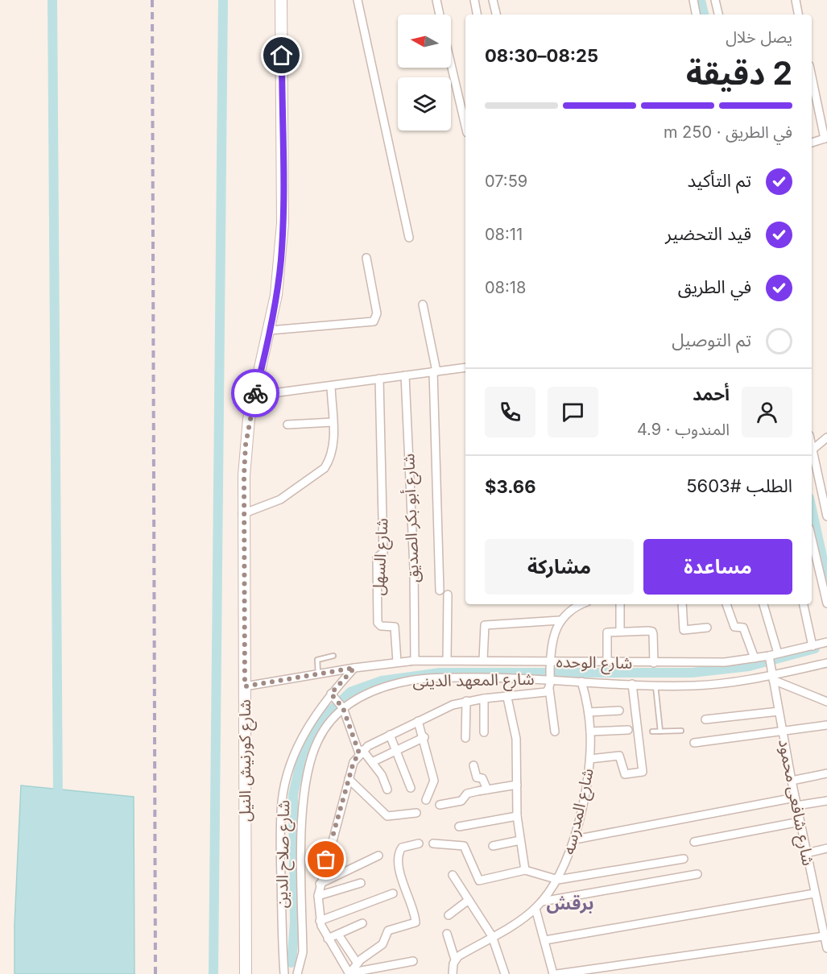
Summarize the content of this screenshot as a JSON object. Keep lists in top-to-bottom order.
{
  "streets": {
    "main road": ["شارع كورنيش النيل"],
    "street": [
      "شارع أبو بكر الصديق",
      "شارع السهل",
      "شارع الوحده",
      "شارع المعهد الدينى",
      "شارع شافعى محمود",
      "شارع المدرسه",
      "شارع صلاح الدين"
    ]
  },
  "crossings": [
    ["شارع أبو بكر الصديق", "شارع الوحده"],
    ["شارع السهل", "شارع الوحده"],
    ["شارع الوحده", "شارع كورنيش النيل"],
    ["شارع الوحده", "شارع شافعى محمود"],
    ["شارع الوحده", "شارع صلاح الدين"],
    ["شارع المعهد الدينى", "شارع شافعى محمود"],
    ["شارع المعهد الدينى", "شارع المدرسه"]
  ],
  "districts": ["برقش"],
  "north": "left",
  "page": {
    "heading": ["2 دقيقة", "يصل خلال", "08:25–08:30"],
    "panel": [
      "أحمد",
      "المندوب · 4.9",
      "الطلب #5603",
      "$3.66"
    ],
    "bar": "في الطريق · 250 m",
    "list": [
      ["تم التأكيد", "07:59"],
      ["قيد التحضير", "08:11"],
      ["في الطريق", "08:18"],
      "تم التوصيل"
    ],
    "buttons": ["مساعدة", "مشاركة"]
  }
}
